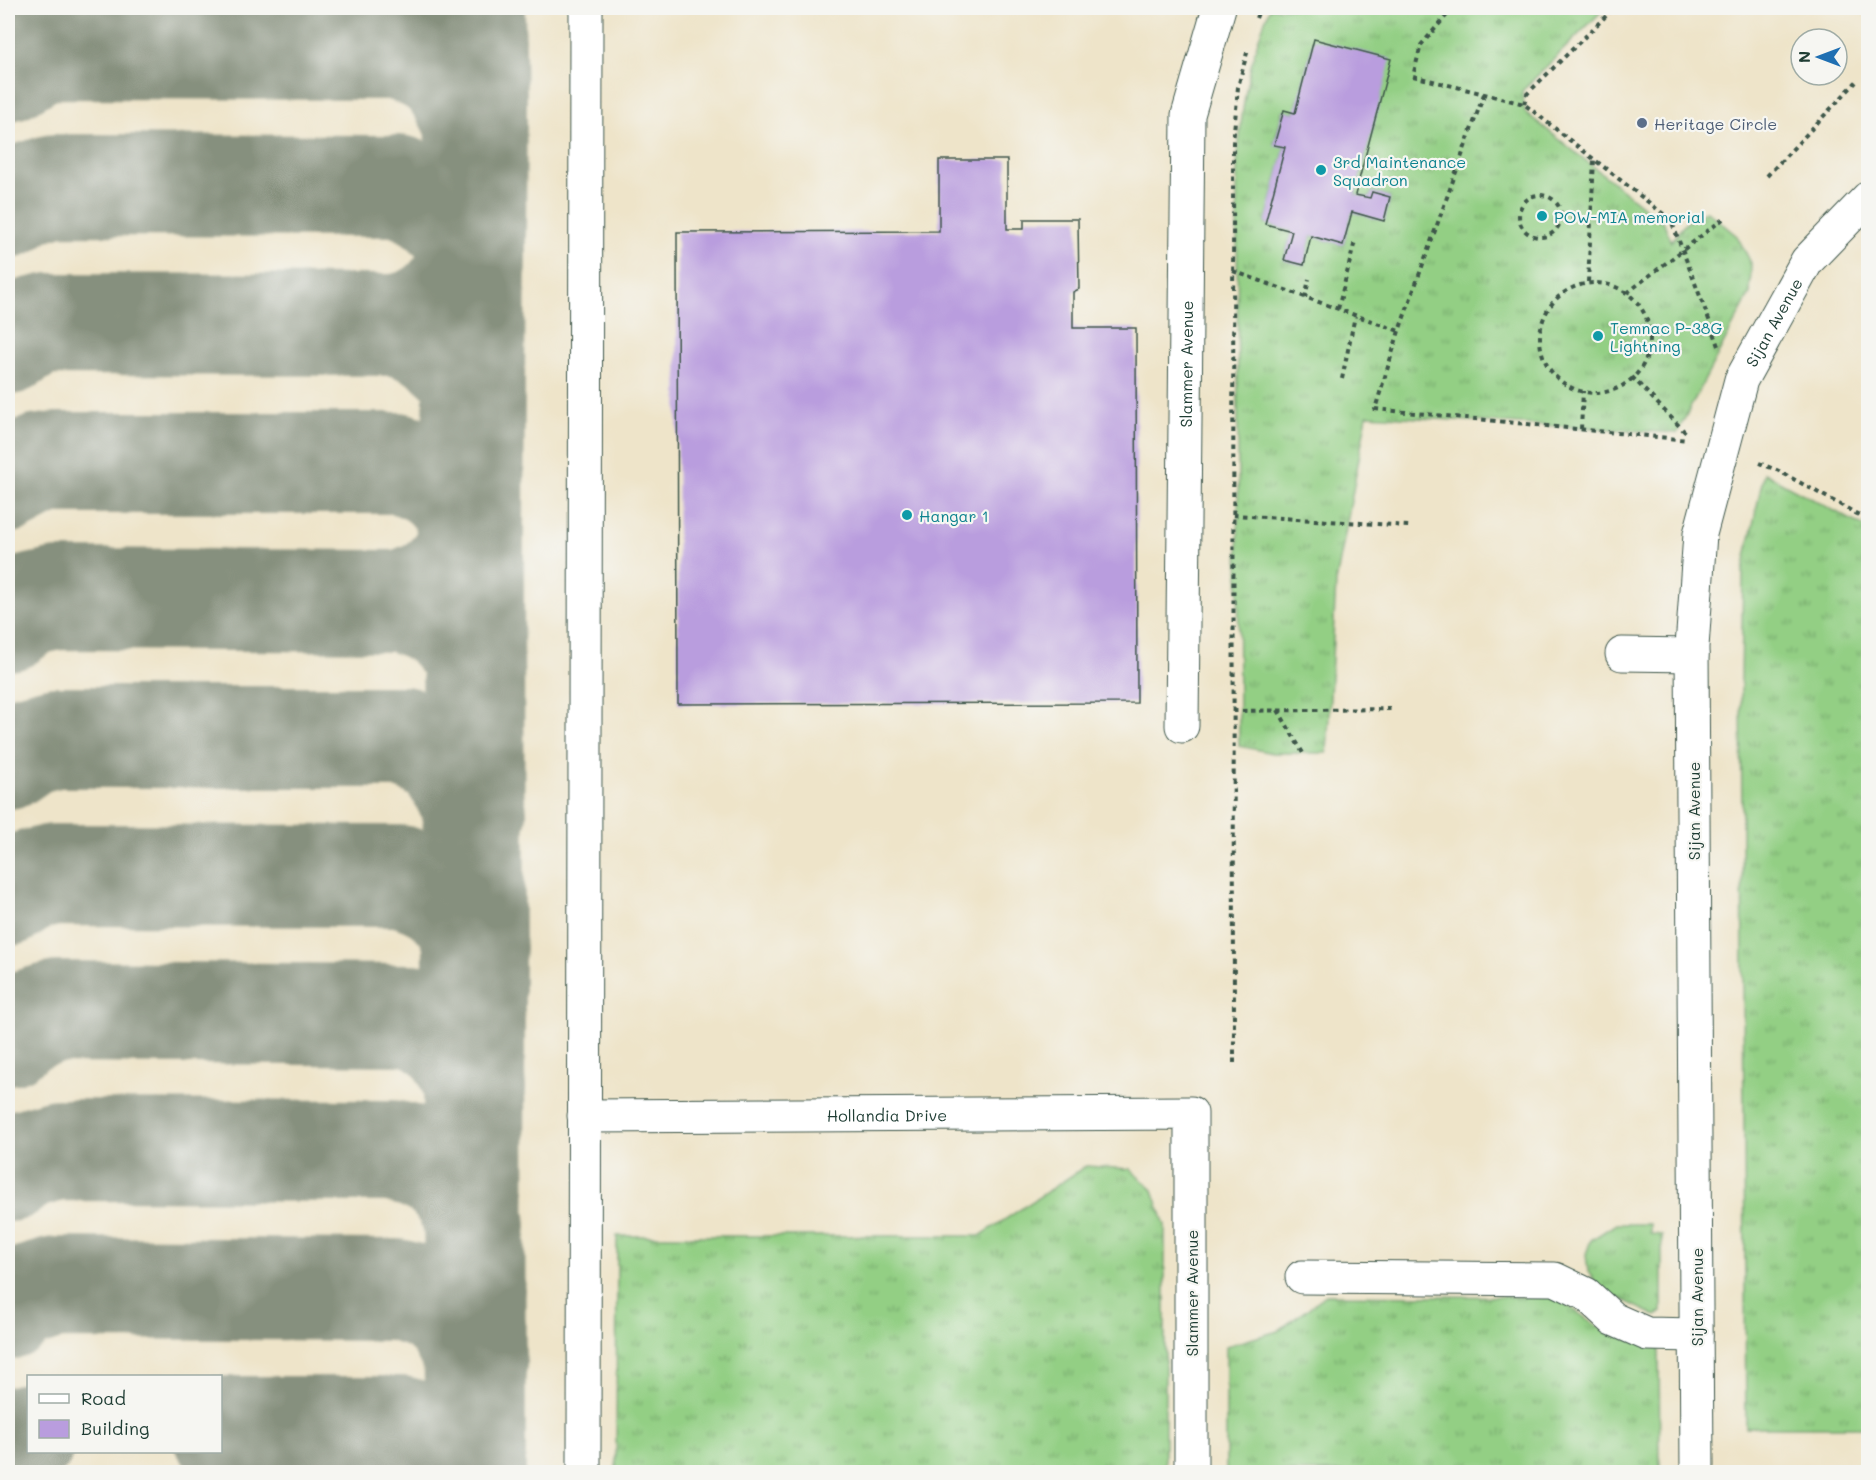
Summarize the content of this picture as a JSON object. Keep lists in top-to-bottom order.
{
  "streets": {
    "street": ["Sijan Avenue", "Slammer Avenue", "Hollandia Drive"]
  },
  "crossings": [
    ["Slammer Avenue", "Hollandia Drive"]
  ],
  "places": [
    "Heritage Circle",
    "3rd Maintenance Squadron",
    "POW-MIA memorial",
    "Temnac P-38G Lightning",
    "Hangar 1"
  ],
  "legend": ["Road", "Building"],
  "north": "left"
}
